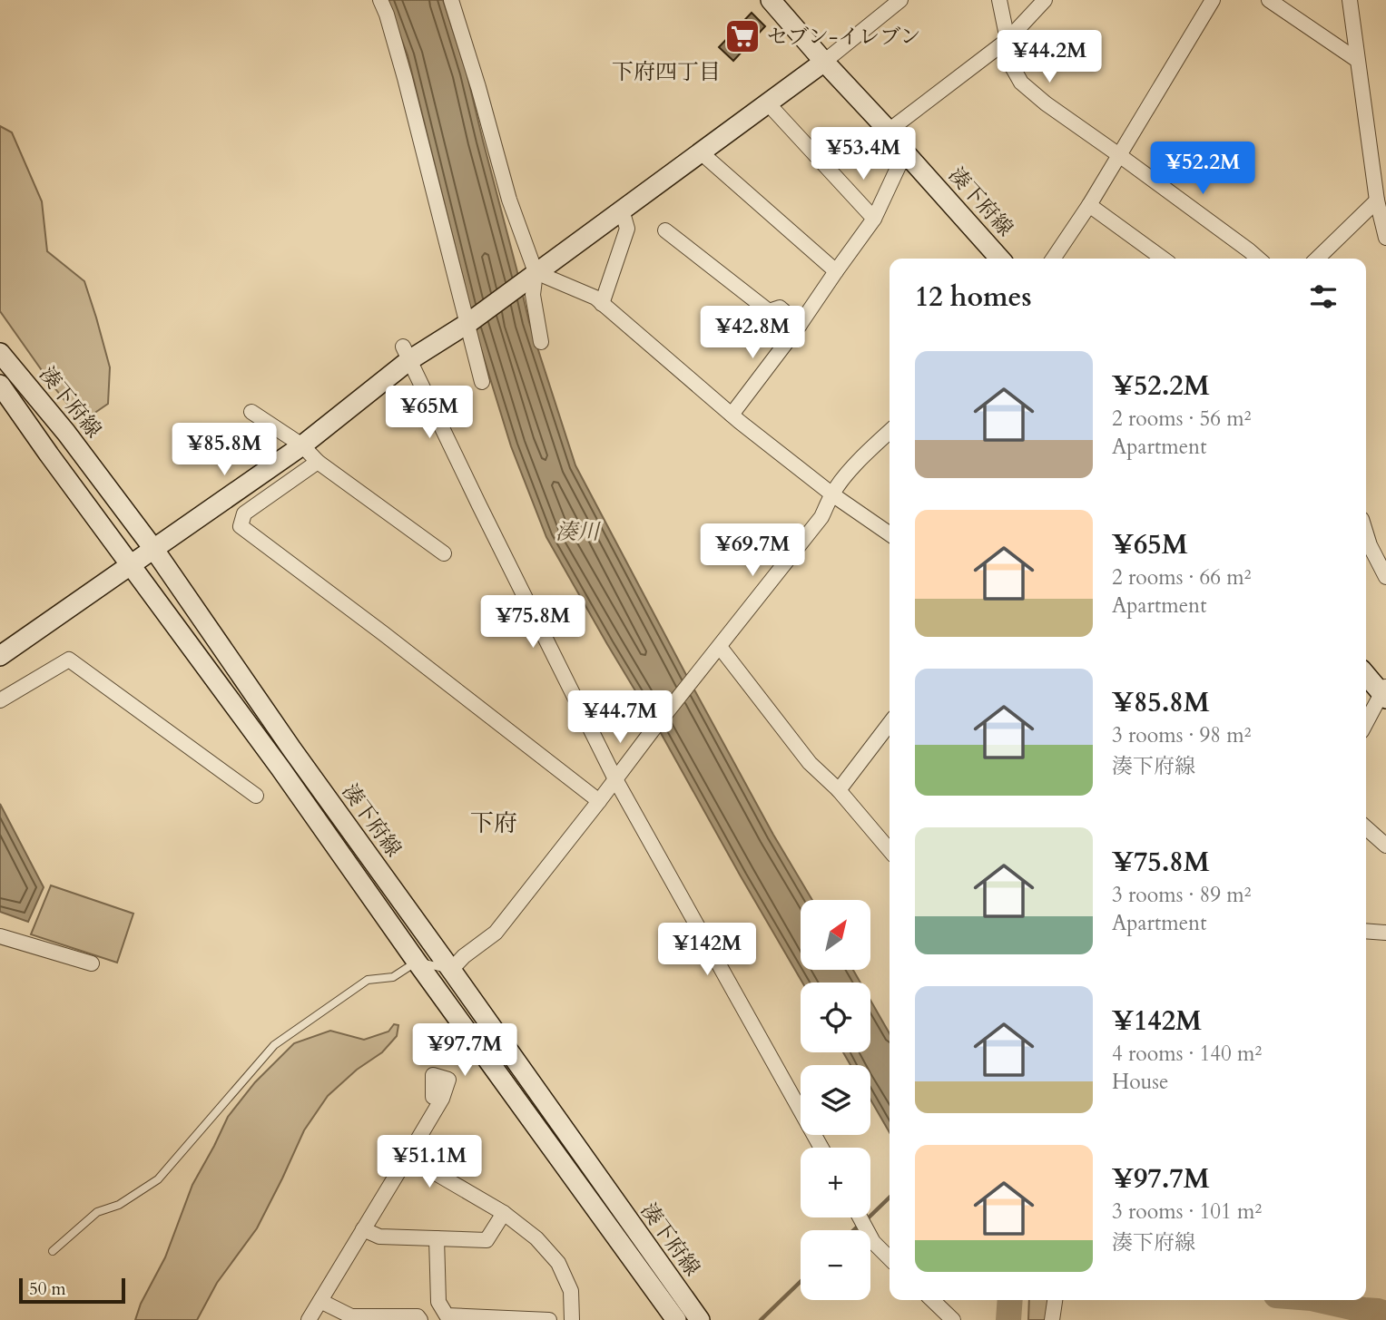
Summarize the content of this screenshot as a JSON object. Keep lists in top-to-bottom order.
{
  "streets": {
    "main road": ["湊下府線"]
  },
  "districts": ["下府四丁目", "下府"],
  "water": ["湊川"],
  "places": {
    "supermarket": ["セブン-イレブン"]
  },
  "scale_bar": "50 m",
  "north": "top right",
  "page": {
    "price": [
      "¥44.2M",
      "¥53.4M",
      "¥52.2M",
      "¥42.8M",
      "¥65M",
      "¥85.8M",
      "¥69.7M",
      "¥75.8M",
      "¥44.7M",
      "¥142M",
      "¥97.7M",
      "¥51.1M"
    ],
    "heading": "12 homes",
    "list": [
      {
        "name": "¥52.2M",
        "note": "2 rooms · 56 m² · Apartment"
      },
      {
        "name": "¥65M",
        "note": "2 rooms · 66 m² · Apartment"
      },
      {
        "name": "¥85.8M",
        "note": "3 rooms · 98 m² · 湊下府線"
      },
      {
        "name": "¥75.8M",
        "note": "3 rooms · 89 m² · Apartment"
      },
      {
        "name": "¥142M",
        "note": "4 rooms · 140 m² · House"
      },
      {
        "name": "¥97.7M",
        "note": "3 rooms · 101 m² · 湊下府線"
      }
    ],
    "map_buttons": ["+", "−"],
    "scale": "50 m"
  }
}
